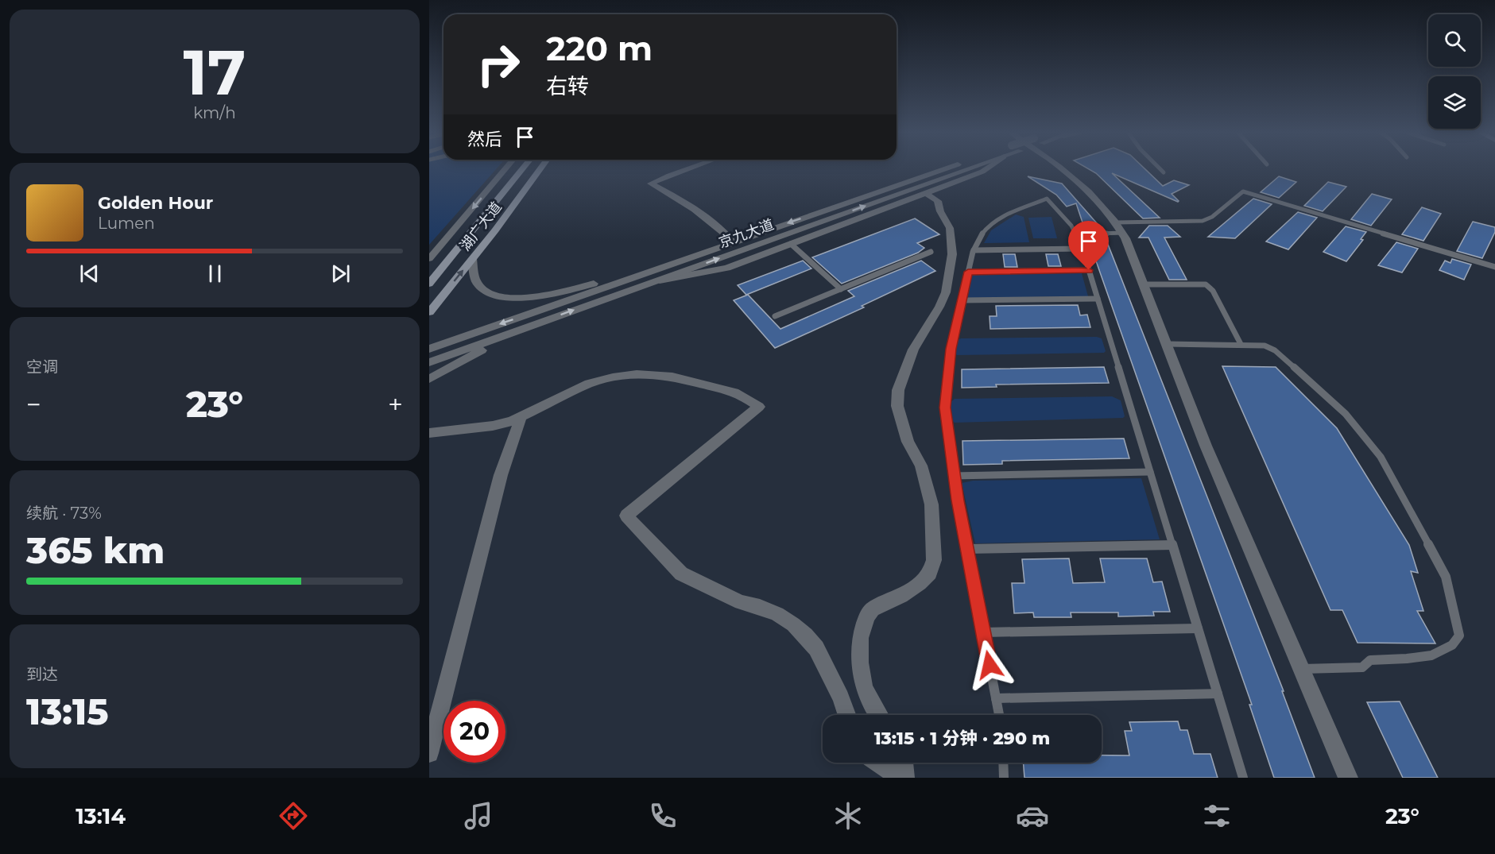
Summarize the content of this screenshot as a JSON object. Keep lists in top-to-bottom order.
{
  "streets": {
    "main road": ["湖广大道"],
    "street": ["京九大道"]
  },
  "page": {
    "tile": [
      ["17", "km/h"],
      "空调",
      ["续航 · 73%", "365 km"],
      ["到达", "13:15"]
    ],
    "turn": ["220 m", "右转"],
    "then": "然后",
    "song": ["Golden Hour", "Lumen"],
    "heat": ["−", "23°", "+"],
    "limit": "20",
    "trip": "13:15 · 1 分钟 · 290 m",
    "tabs": ["13:14", "23°"]
  }
}
